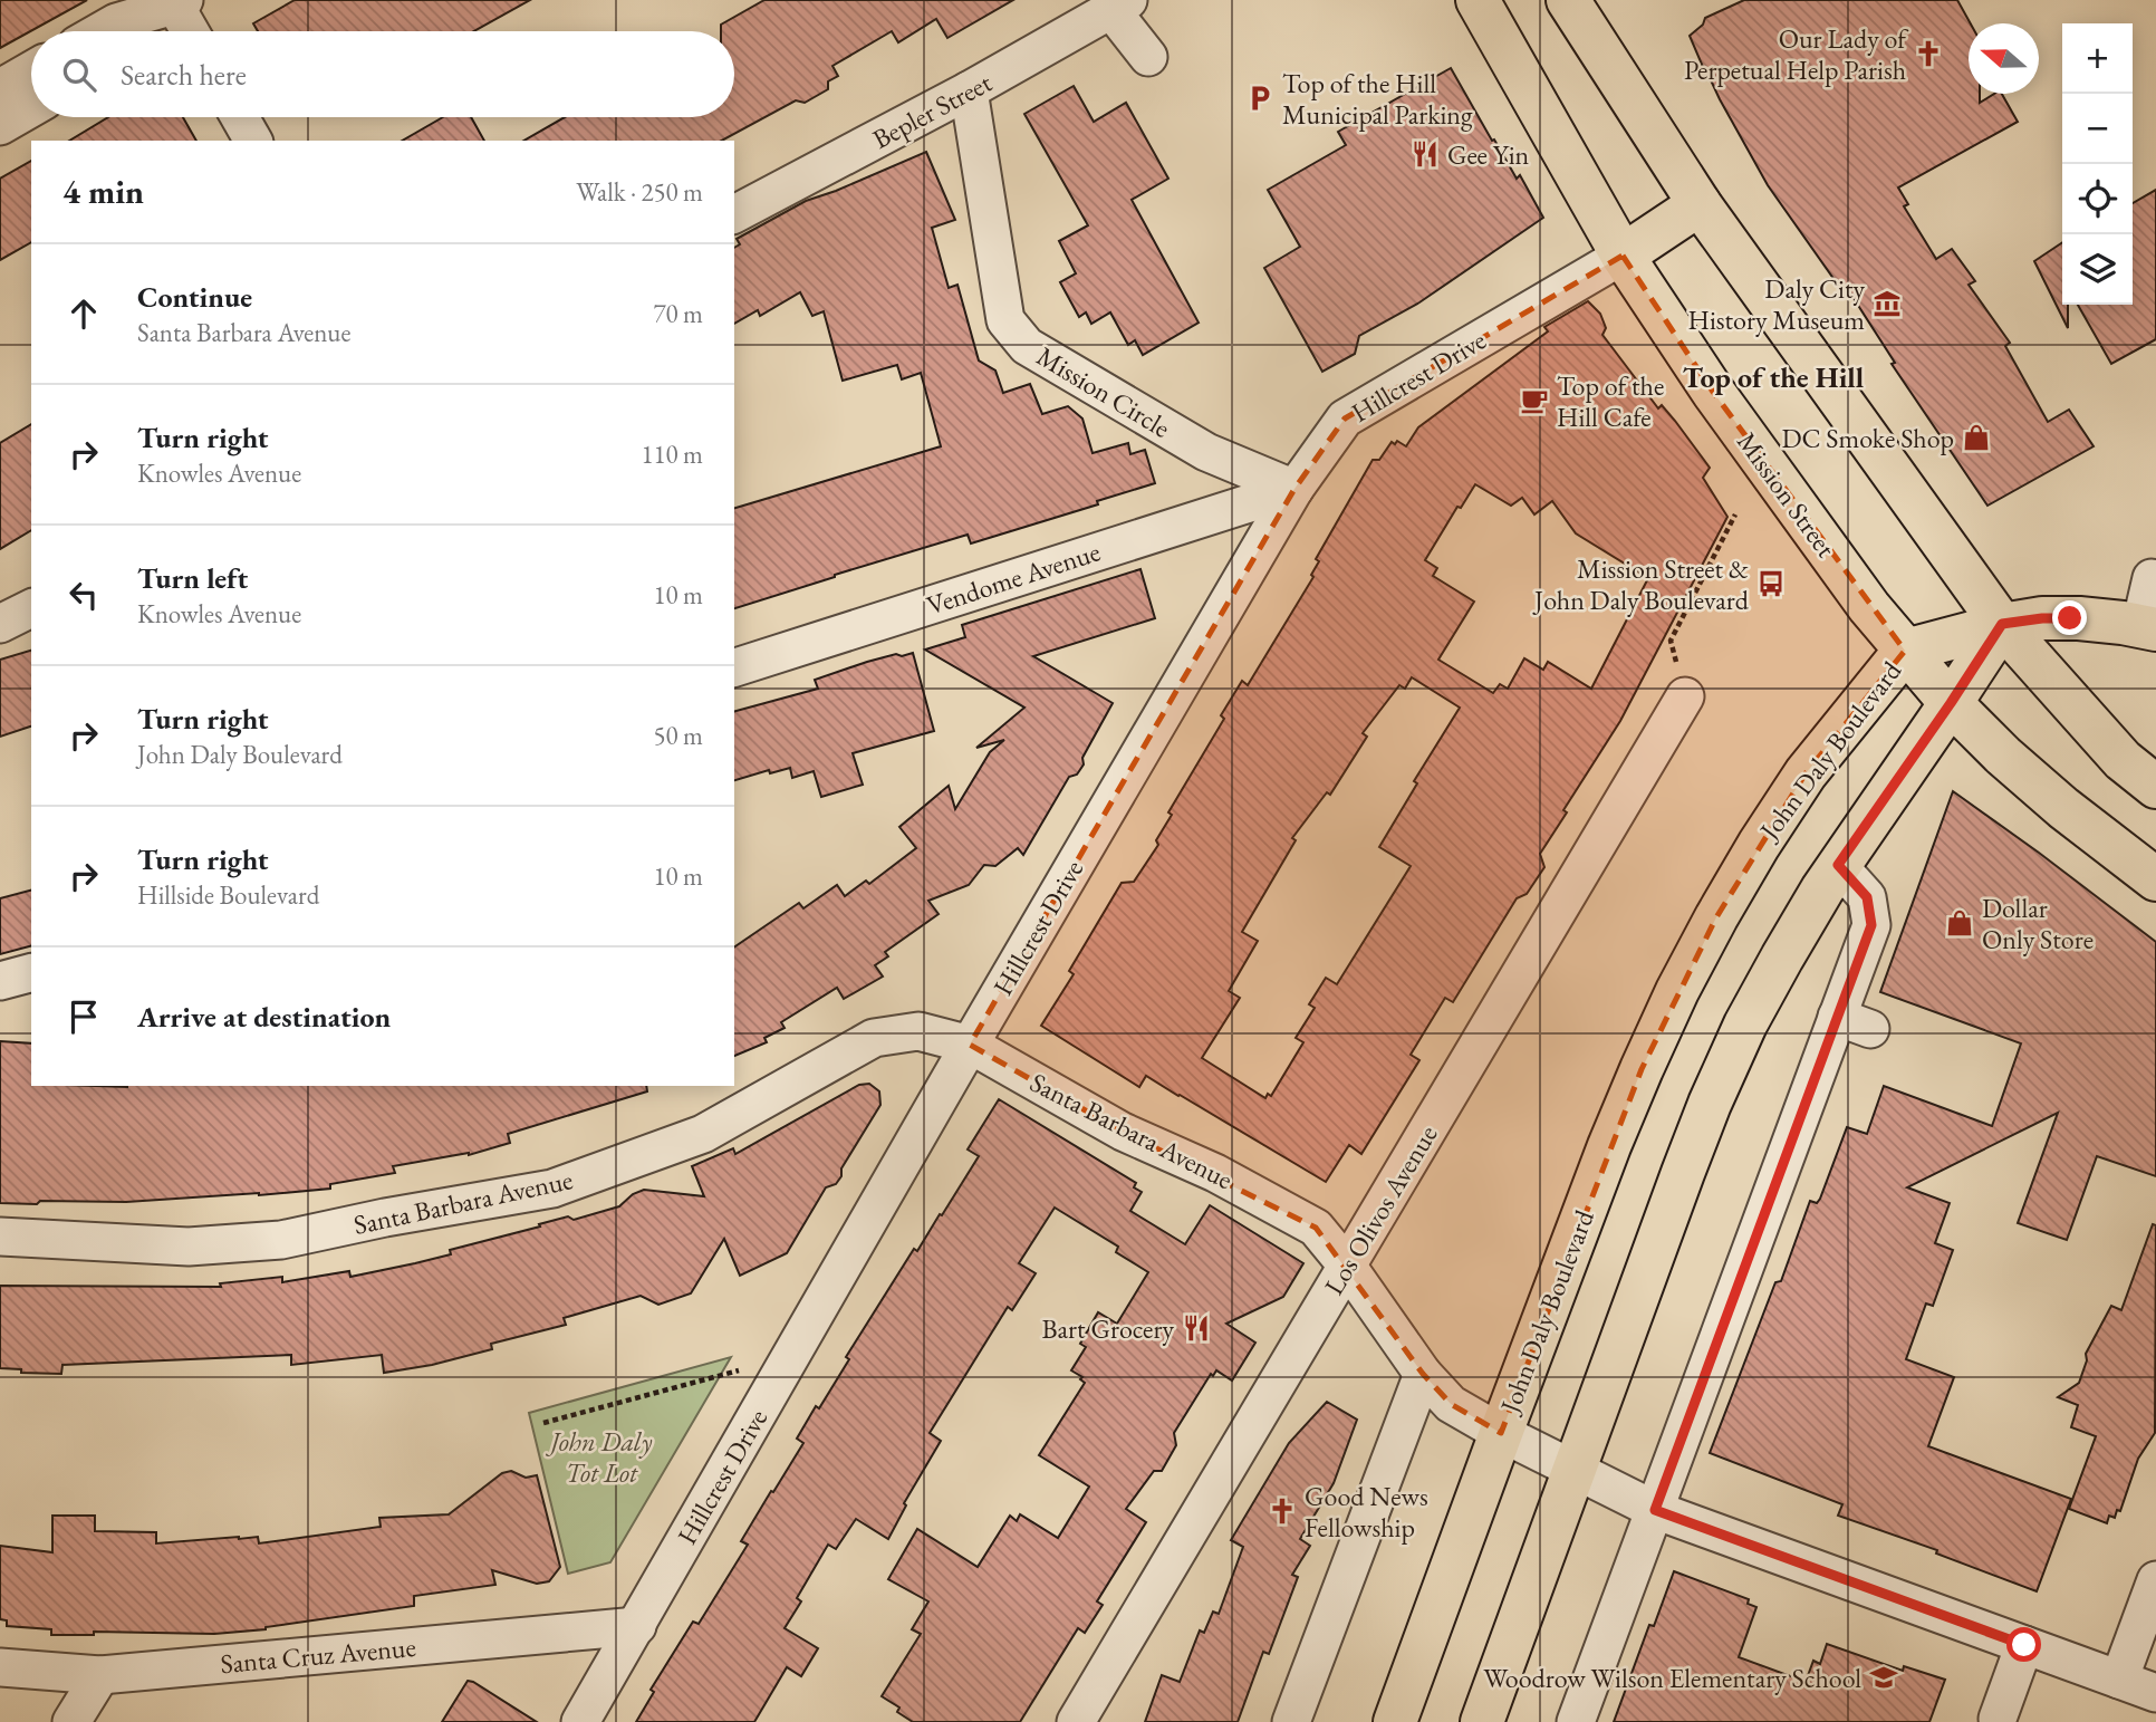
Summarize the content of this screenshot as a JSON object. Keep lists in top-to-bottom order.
{
  "streets": {
    "main road": ["Mission Street", "John Daly Boulevard"],
    "street": [
      "Bepler Street",
      "Hillcrest Drive",
      "Mission Circle",
      "Vendome Avenue",
      "Santa Barbara Avenue",
      "Los Olivos Avenue",
      "Santa Cruz Avenue"
    ]
  },
  "crossings": [
    ["Bepler Street", "Mission Circle"],
    ["Hillcrest Drive", "Mission Circle"],
    ["Hillcrest Drive", "Mission Street"],
    ["Hillcrest Drive", "Vendome Avenue"],
    ["Hillcrest Drive", "Santa Barbara Avenue"],
    ["Hillcrest Drive", "Santa Cruz Avenue"],
    ["Mission Circle", "Vendome Avenue"],
    ["Mission Street", "John Daly Boulevard"],
    ["John Daly Boulevard", "Santa Barbara Avenue"],
    ["Santa Barbara Avenue", "Los Olivos Avenue"]
  ],
  "districts": ["Top of the Hill"],
  "parks": ["John Daly Tot Lot"],
  "places": {
    "church": ["Our Lady of Perpetual Help Parish", "Good News Fellowship"],
    "parking": ["Top of the Hill Municipal Parking"],
    "restaurant": ["Gee Yin", "Bart Grocery"],
    "museum": ["Daly City History Museum"],
    "cafe": ["Top of the Hill Cafe"],
    "shop": ["DC Smoke Shop", "Dollar Only Store"],
    "bus stop": ["Mission Street & John Daly Boulevard"],
    "school or university": ["Woodrow Wilson Elementary School"]
  },
  "north": "left",
  "page": {
    "map_buttons": ["+", "−"],
    "search": "Search here",
    "heading": ["4 min", "Walk · 250 m"],
    "list": [
      ["Continue", "Santa Barbara Avenue", "70 m"],
      ["Turn right", "Knowles Avenue", "110 m"],
      ["Turn left", "Knowles Avenue", "10 m"],
      ["Turn right", "John Daly Boulevard", "50 m"],
      ["Turn right", "Hillside Boulevard", "10 m"],
      "Arrive at destination"
    ]
  }
}
